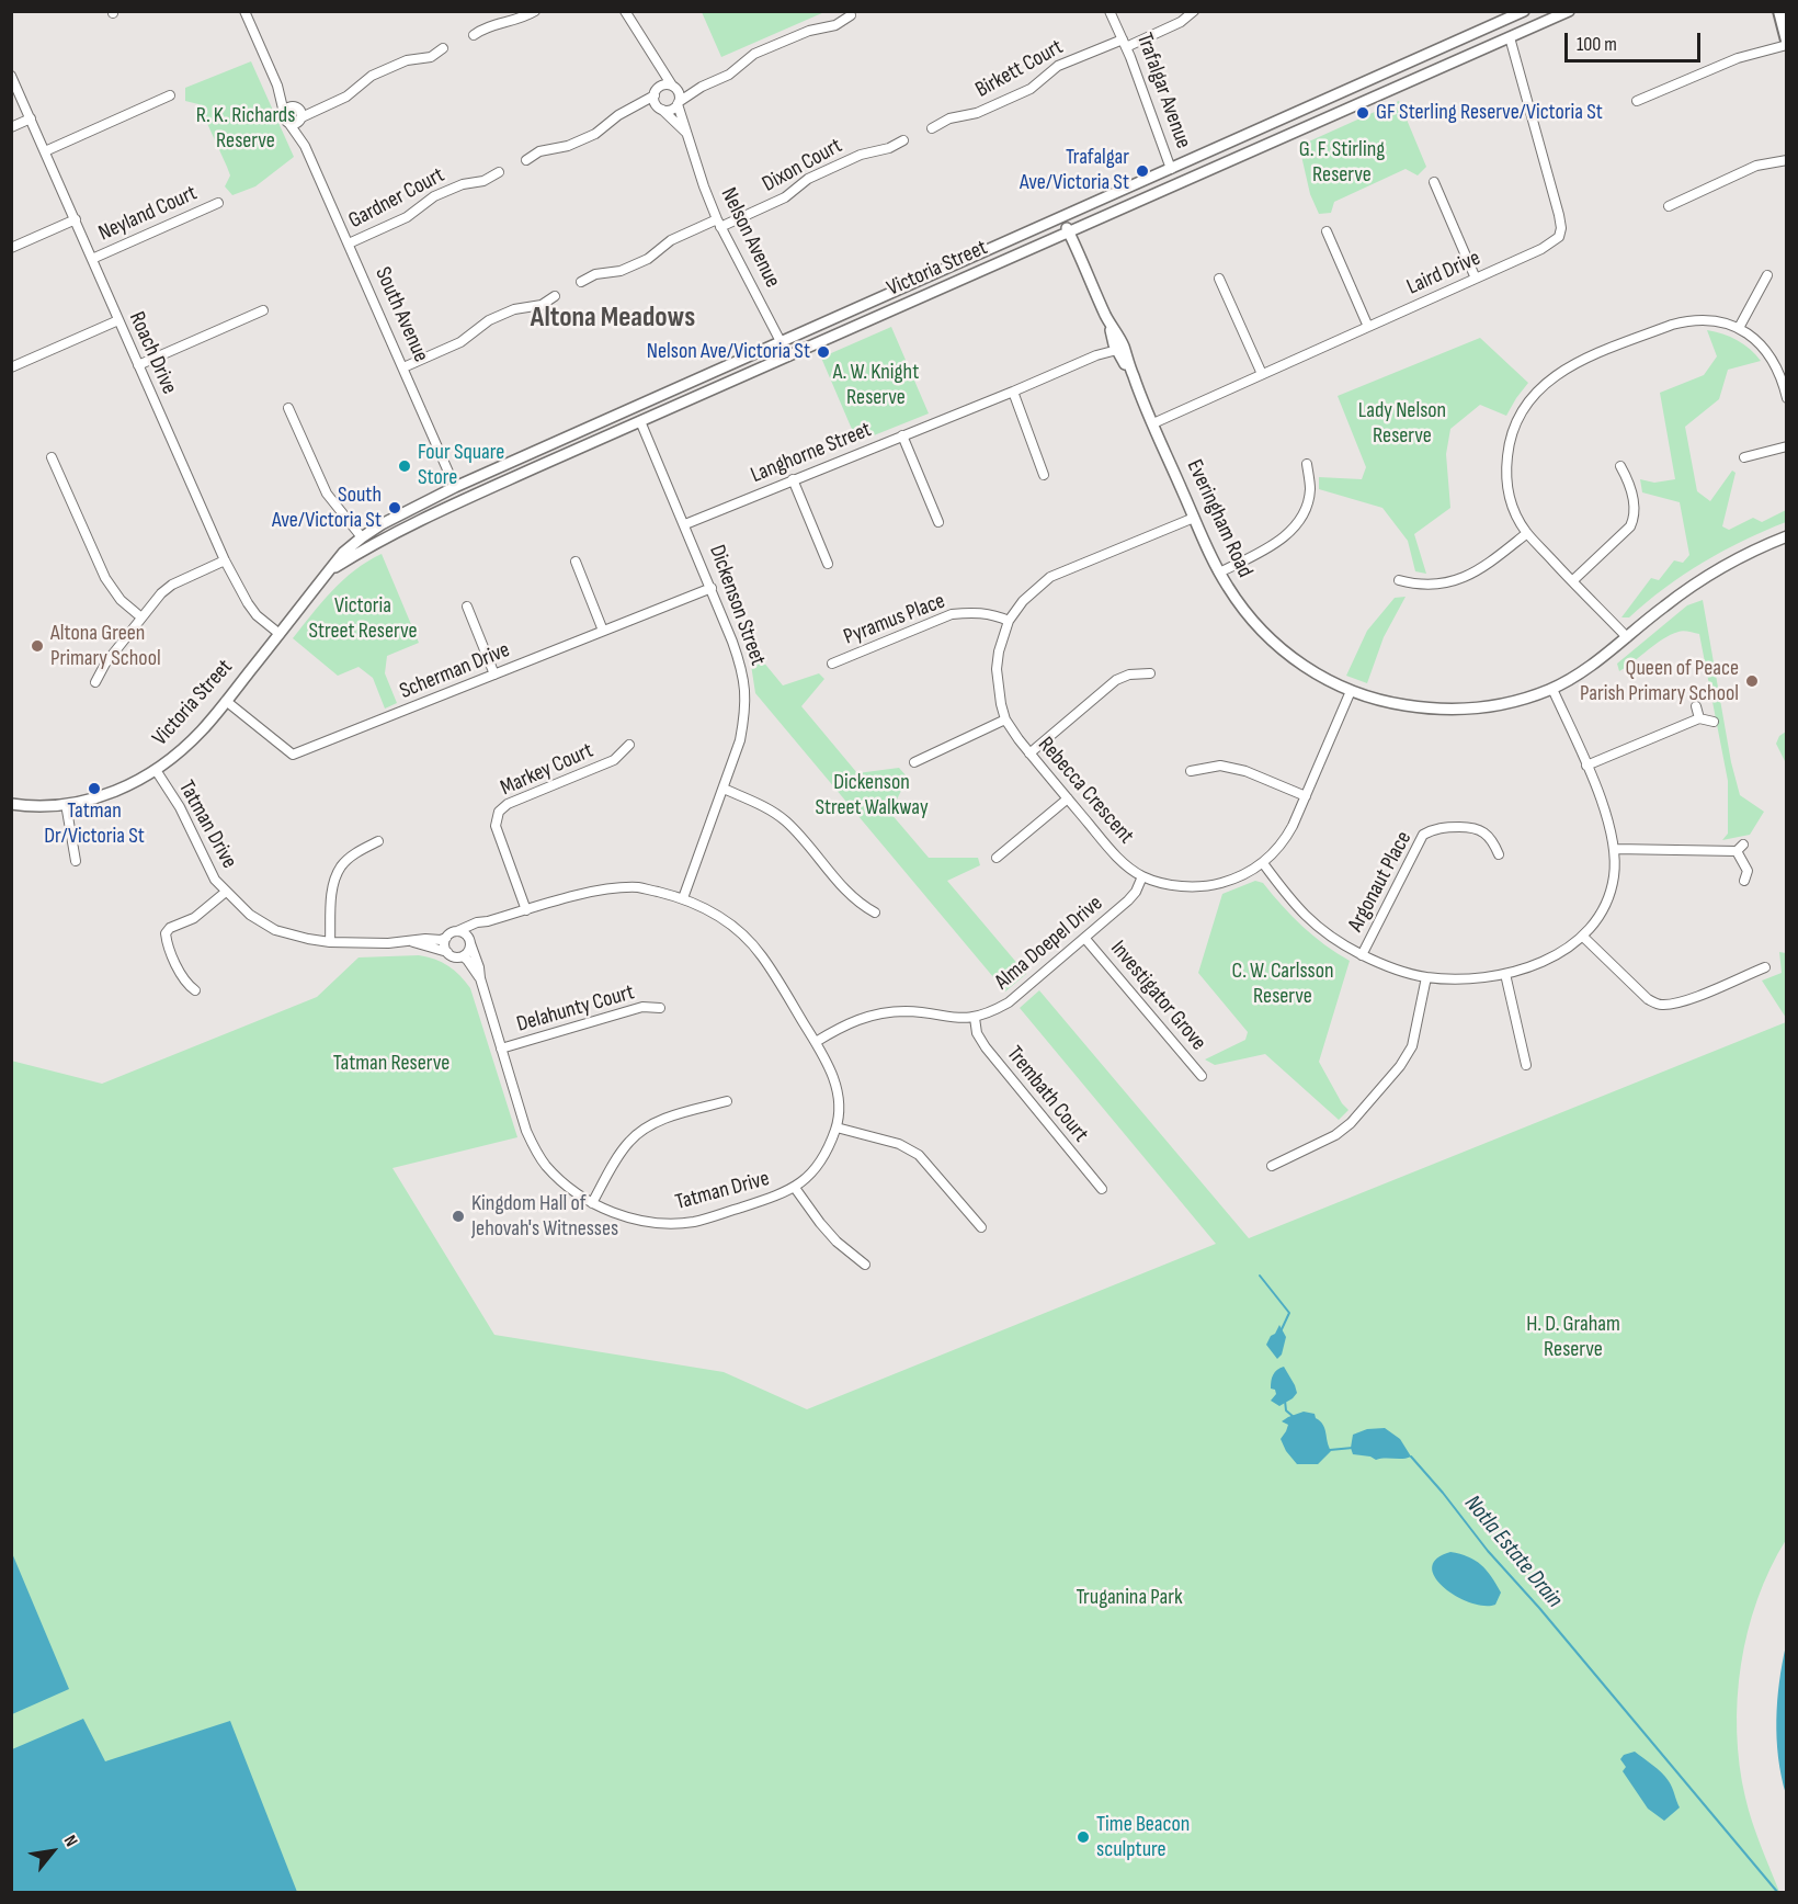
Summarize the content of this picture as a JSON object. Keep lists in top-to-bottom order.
{
  "streets": {
    "street": [
      "Birkett Court",
      "Trafalgar Avenue",
      "Dixon Court",
      "Gardner Court",
      "Neyland Court",
      "Nelson Avenue",
      "Victoria Street",
      "Laird Drive",
      "South Avenue",
      "Roach Drive",
      "Langhorne Street",
      "Everingham Road",
      "Dickenson Street",
      "Pyramus Place",
      "Scherman Drive",
      "Markey Court",
      "Rebecca Crescent",
      "Tatman Drive",
      "Argonaut Place",
      "Alma Doepel Drive",
      "Investigator Grove",
      "Delahunty Court",
      "Trembath Court"
    ]
  },
  "crossings": [
    ["Birkett Court", "Trafalgar Avenue"],
    ["Trafalgar Avenue", "Victoria Street"],
    ["Dixon Court", "Nelson Avenue"],
    ["Gardner Court", "South Avenue"],
    ["Neyland Court", "Roach Drive"],
    ["Nelson Avenue", "Victoria Street"],
    ["Victoria Street", "Laird Drive"],
    ["Victoria Street", "South Avenue"],
    ["Victoria Street", "Roach Drive"],
    ["Victoria Street", "Everingham Road"],
    ["Victoria Street", "Dickenson Street"],
    ["Victoria Street", "Scherman Drive"],
    ["Victoria Street", "Tatman Drive"],
    ["Laird Drive", "Everingham Road"],
    ["Langhorne Street", "Everingham Road"],
    ["Langhorne Street", "Dickenson Street"],
    ["Everingham Road", "Rebecca Crescent"],
    ["Dickenson Street", "Scherman Drive"],
    ["Dickenson Street", "Tatman Drive"],
    ["Pyramus Place", "Rebecca Crescent"],
    ["Markey Court", "Tatman Drive"],
    ["Rebecca Crescent", "Alma Doepel Drive"],
    ["Tatman Drive", "Alma Doepel Drive"],
    ["Tatman Drive", "Delahunty Court"],
    ["Alma Doepel Drive", "Investigator Grove"],
    ["Alma Doepel Drive", "Trembath Court"]
  ],
  "districts": ["Altona Meadows"],
  "water": ["Notla Estate Drain"],
  "parks": [
    "R. K. Richards Reserve",
    "G. F. Stirling Reserve",
    "A. W. Knight Reserve",
    "Lady Nelson Reserve",
    "Victoria Street Reserve",
    "Dickenson Street Walkway",
    "C. W. Carlsson Reserve",
    "Tatman Reserve",
    "H. D. Graham Reserve",
    "Truganina Park"
  ],
  "places": [
    "GF Sterling Reserve/Victoria St",
    "Trafalgar Ave/Victoria St",
    "Nelson Ave/Victoria St",
    "Four Square Store",
    "South Ave/Victoria St",
    "Altona Green Primary School",
    "Queen of Peace Parish Primary School",
    "Tatman Dr/Victoria St",
    "Kingdom Hall of Jehovah's Witnesses",
    "Time Beacon sculpture"
  ],
  "scale_bar": "100 m",
  "north": "top right"
}
